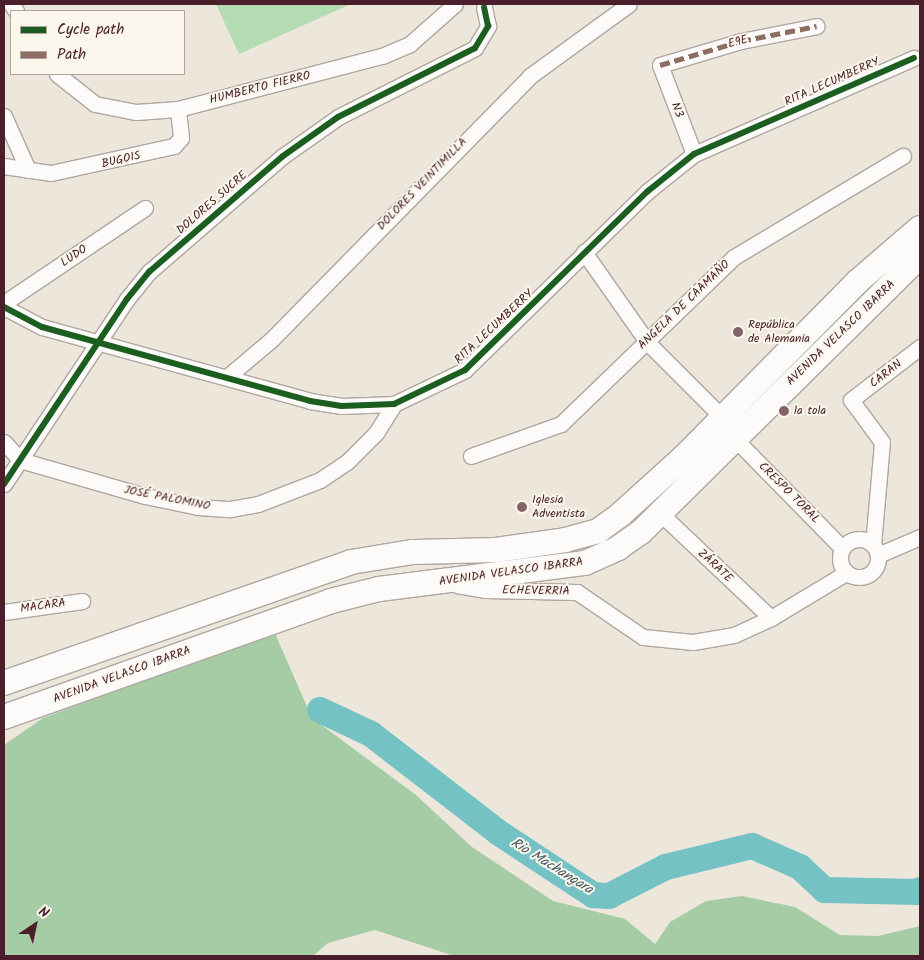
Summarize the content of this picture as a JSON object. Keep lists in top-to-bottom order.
{
  "streets": {
    "main road": ["AVENIDA VELASCO IBARRA"],
    "street": [
      "E9E",
      "RITA LECUMBERRY",
      "HUMBERTO FIERRO",
      "N3",
      "BUGOIS",
      "DOLORES VEINTIMILLA",
      "DOLORES SUCRE",
      "LUDO",
      "ANGELA DE CAAMAÑO",
      "CARAN",
      "CRESPO TORAL",
      "JOSÉ PALOMINO",
      "ZÁRATE",
      "ECHEVERRIA",
      "MACARA"
    ]
  },
  "crossings": [
    ["E9E", "N3"],
    ["RITA LECUMBERRY", "N3"],
    ["RITA LECUMBERRY", "DOLORES VEINTIMILLA"],
    ["RITA LECUMBERRY", "DOLORES SUCRE"],
    ["RITA LECUMBERRY", "JOSÉ PALOMINO"],
    ["HUMBERTO FIERRO", "BUGOIS"],
    ["DOLORES SUCRE", "JOSÉ PALOMINO"],
    ["AVENIDA VELASCO IBARRA", "CRESPO TORAL"],
    ["AVENIDA VELASCO IBARRA", "ZÁRATE"],
    ["AVENIDA VELASCO IBARRA", "ECHEVERRIA"],
    ["CARAN", "CRESPO TORAL"],
    ["CARAN", "ECHEVERRIA"],
    ["CRESPO TORAL", "ECHEVERRIA"],
    ["ZÁRATE", "ECHEVERRIA"]
  ],
  "water": ["Rio Machangara"],
  "places": ["República de Alemania", "la tola", "Iglesia Adventista"],
  "legend": ["Cycle path", "Path"],
  "north": "top right"
}
